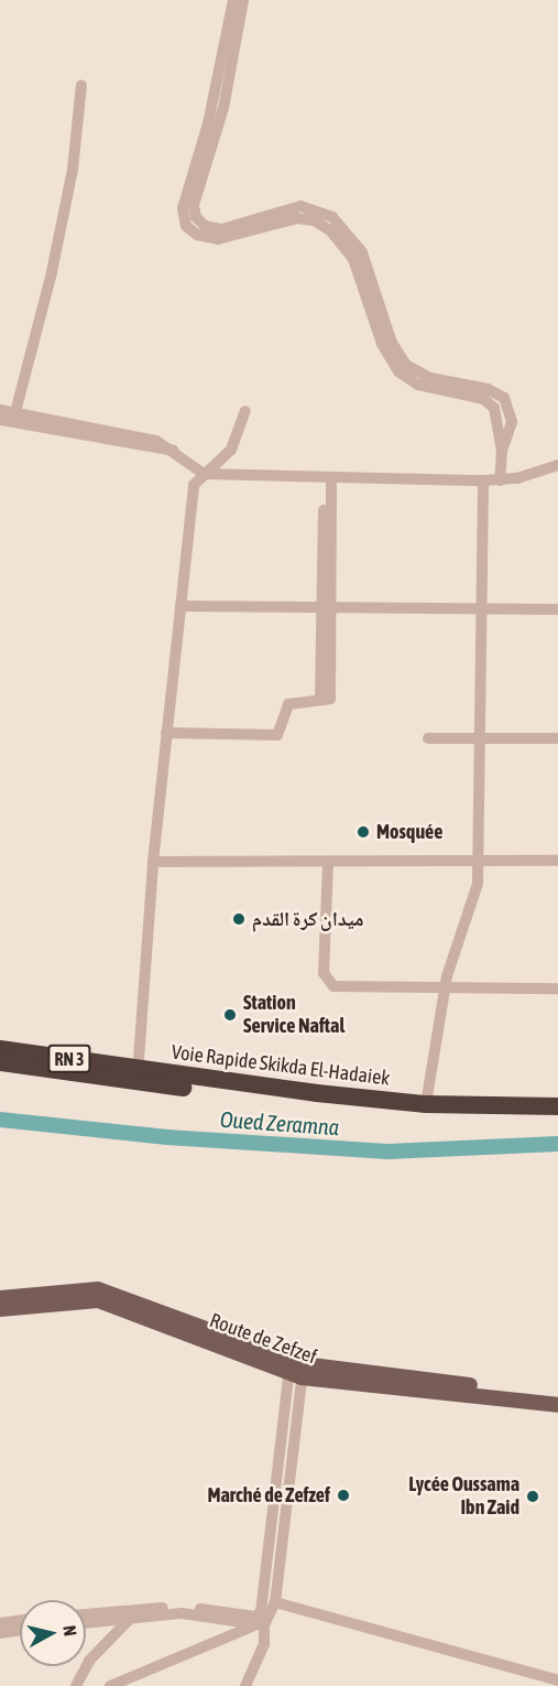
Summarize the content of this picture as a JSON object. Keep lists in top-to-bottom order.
{
  "streets": {
    "highway": ["RN 3", "Voie Rapide Skikda El-Hadaiek"],
    "main road": ["Route de Zefzef"]
  },
  "water": ["Oued Zeramna"],
  "places": [
    "Mosquée",
    "ميدان كرة القدم",
    "Station Service Naftal",
    "Marché de Zefzef",
    "Lycée Oussama Ibn Zaid"
  ],
  "north": "right"
}
